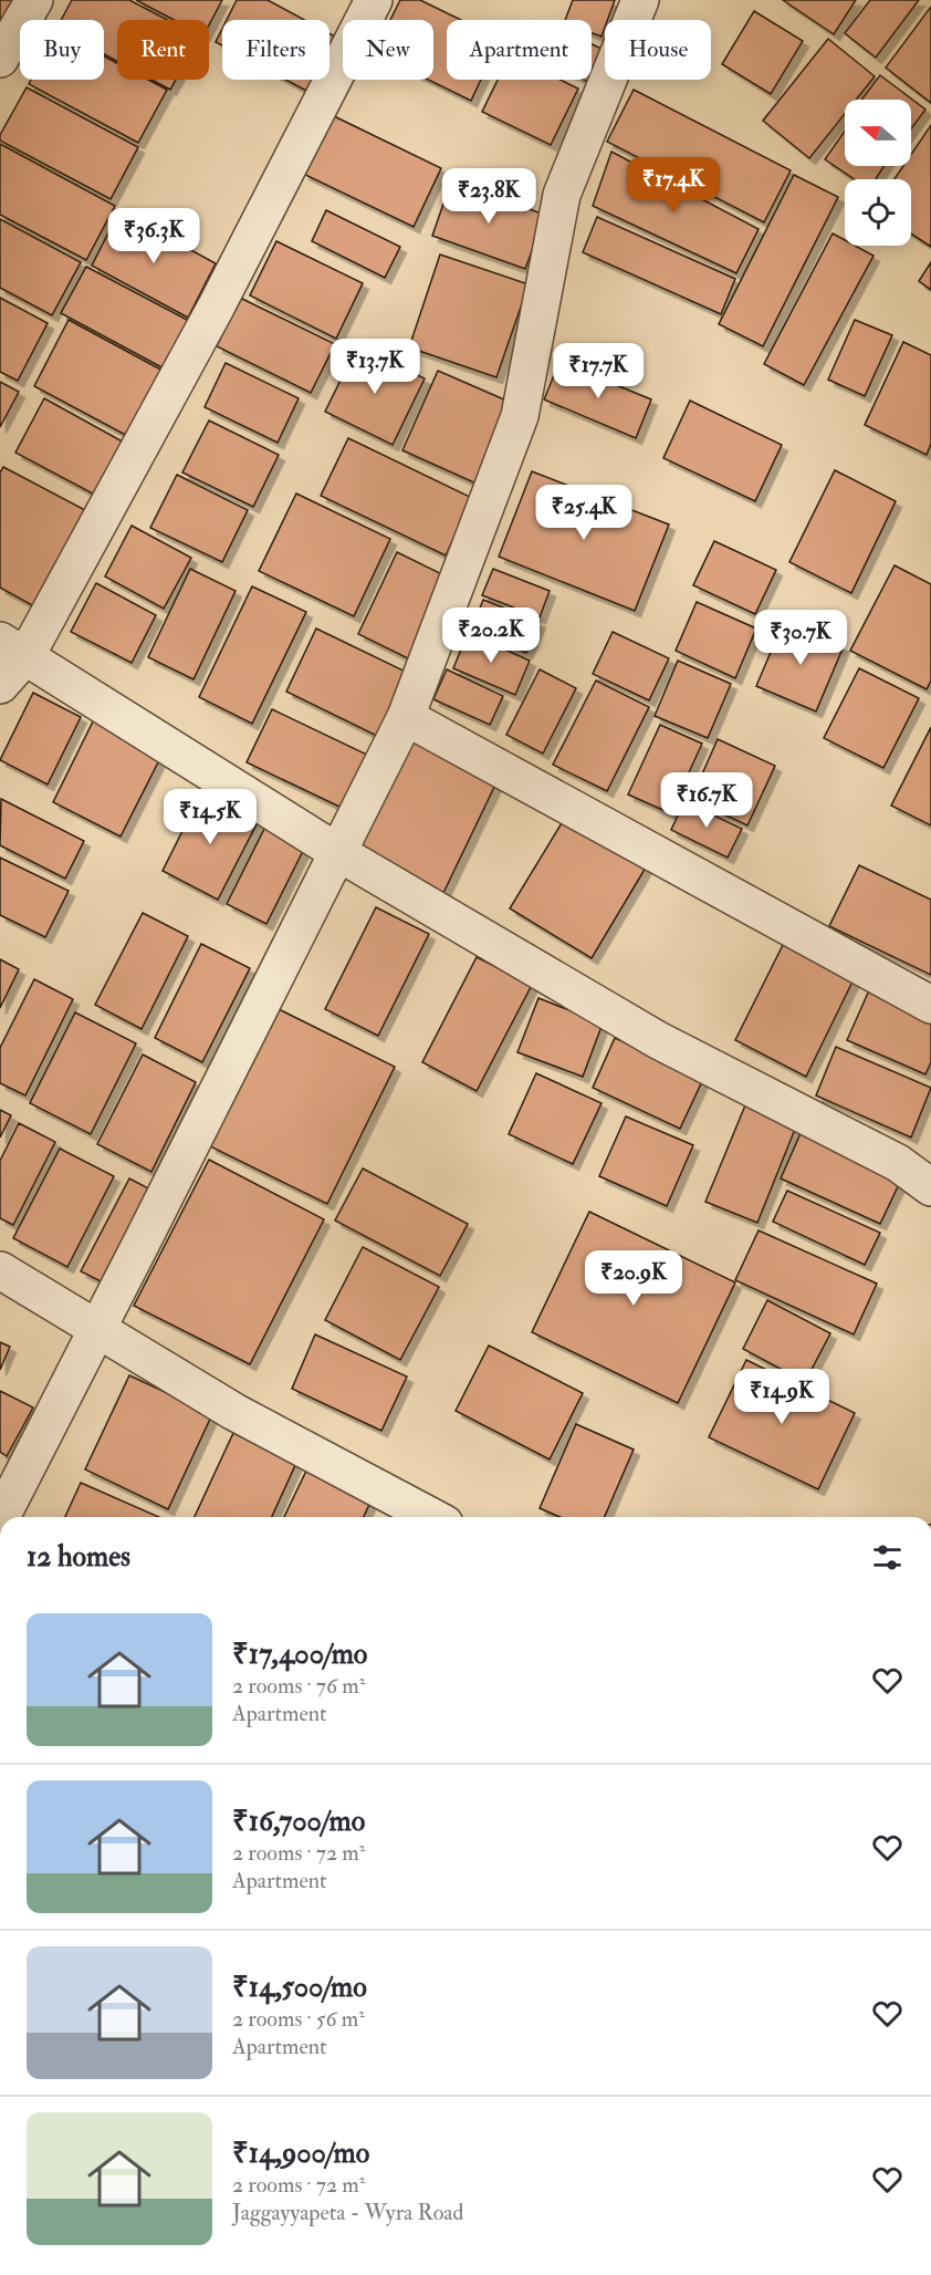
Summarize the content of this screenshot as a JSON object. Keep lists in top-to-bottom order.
{
  "north": "left",
  "page": {
    "chip": [
      "Buy",
      "Rent",
      "Filters",
      "New",
      "Apartment",
      "House"
    ],
    "price": [
      "₹17.4K",
      "₹23.8K",
      "₹36.3K",
      "₹13.7K",
      "₹17.7K",
      "₹25.4K",
      "₹20.2K",
      "₹30.7K",
      "₹16.7K",
      "₹14.5K",
      "₹20.9K",
      "₹14.9K"
    ],
    "heading": "12 homes",
    "list": [
      {
        "name": "₹17,400/mo",
        "note": "2 rooms · 76 m² · Apartment"
      },
      {
        "name": "₹16,700/mo",
        "note": "2 rooms · 72 m² · Apartment"
      },
      {
        "name": "₹14,500/mo",
        "note": "2 rooms · 56 m² · Apartment"
      },
      {
        "name": "₹14,900/mo",
        "note": "2 rooms · 72 m² · Jaggayyapeta - Wyra Road"
      }
    ]
  }
}
